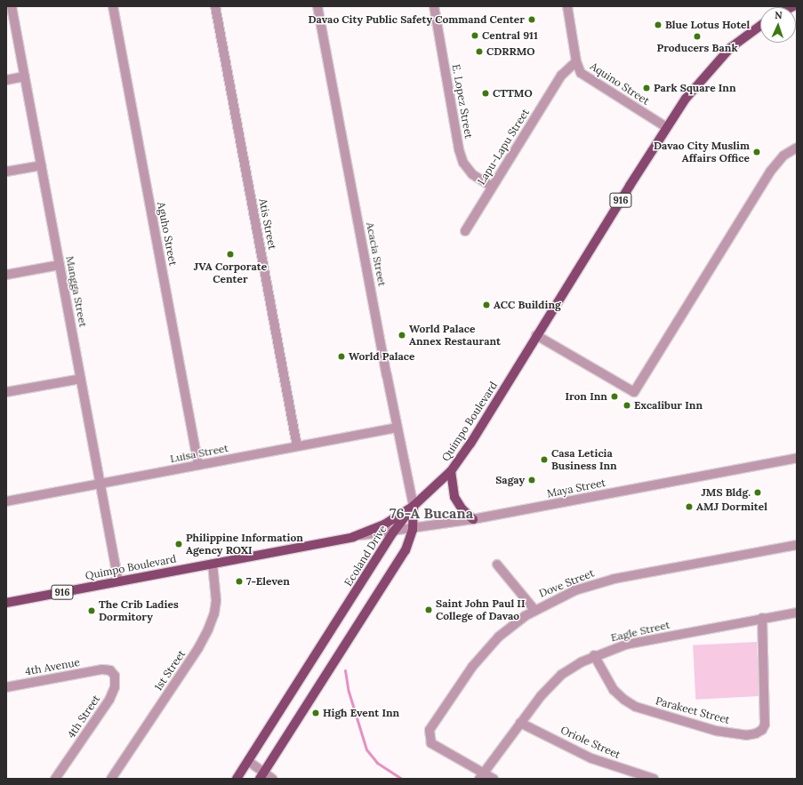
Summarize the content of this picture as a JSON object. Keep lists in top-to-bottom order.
{
  "streets": {
    "main road": ["916", "Quimpo Boulevard", "Ecoland Drive"],
    "street": [
      "Aquino Street",
      "E. Lopez Street",
      "Lapu-Lapu Street",
      "Atis Street",
      "Aguho Street",
      "Acacia Street",
      "Mangga Street",
      "Luisa Street",
      "Maya Street",
      "Dove Street",
      "Eagle Street",
      "4th Avenue",
      "1st Street",
      "Parakeet Street",
      "4th Street",
      "Oriole Street"
    ]
  },
  "crossings": [
    ["Aquino Street", "Lapu-Lapu Street"],
    ["Aquino Street", "Quimpo Boulevard"],
    ["E. Lopez Street", "Lapu-Lapu Street"],
    ["Atis Street", "Luisa Street"],
    ["Aguho Street", "Luisa Street"],
    ["Acacia Street", "Quimpo Boulevard"],
    ["Acacia Street", "Luisa Street"],
    ["Acacia Street", "Ecoland Drive"],
    ["Mangga Street", "Quimpo Boulevard"],
    ["Mangga Street", "Luisa Street"],
    ["Quimpo Boulevard", "Maya Street"],
    ["Quimpo Boulevard", "Ecoland Drive"],
    ["Quimpo Boulevard", "1st Street"],
    ["Maya Street", "Ecoland Drive"],
    ["Dove Street", "Eagle Street"],
    ["Eagle Street", "Parakeet Street"],
    ["Eagle Street", "Oriole Street"],
    ["4th Avenue", "4th Street"]
  ],
  "districts": ["76-A Bucana"],
  "places": [
    "Davao City Public Safety Command Center",
    "Blue Lotus Hotel",
    "Central 911",
    "Producers Bank",
    "CDRRMO",
    "Park Square Inn",
    "CTTMO",
    "Davao City Muslim Affairs Office",
    "JVA Corporate Center",
    "ACC Building",
    "World Palace Annex Restaurant",
    "World Palace",
    "Iron Inn",
    "Excalibur Inn",
    "Casa Leticia Business Inn",
    "Sagay",
    "JMS Bldg.",
    "AMJ Dormitel",
    "Philippine Information Agency ROXI",
    "7-Eleven",
    "Saint John Paul II College of Davao",
    "The Crib Ladies Dormitory",
    "High Event Inn"
  ],
  "north": "top"
}
